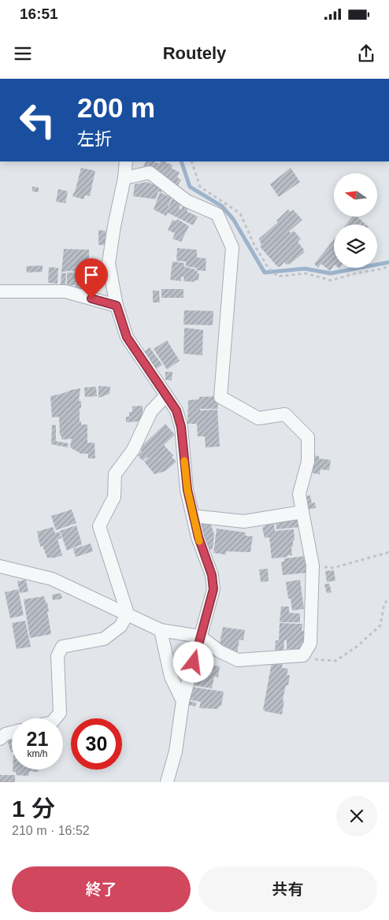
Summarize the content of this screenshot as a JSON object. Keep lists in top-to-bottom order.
{
  "north": "left",
  "page": {
    "status": "16:51",
    "header": "Routely",
    "turn": ["200 m", "左折"],
    "speed": "21 km/h",
    "limit": "30",
    "heading": ["1 分", "210 m · 16:52"],
    "buttons": ["終了", "共有"]
  }
}
